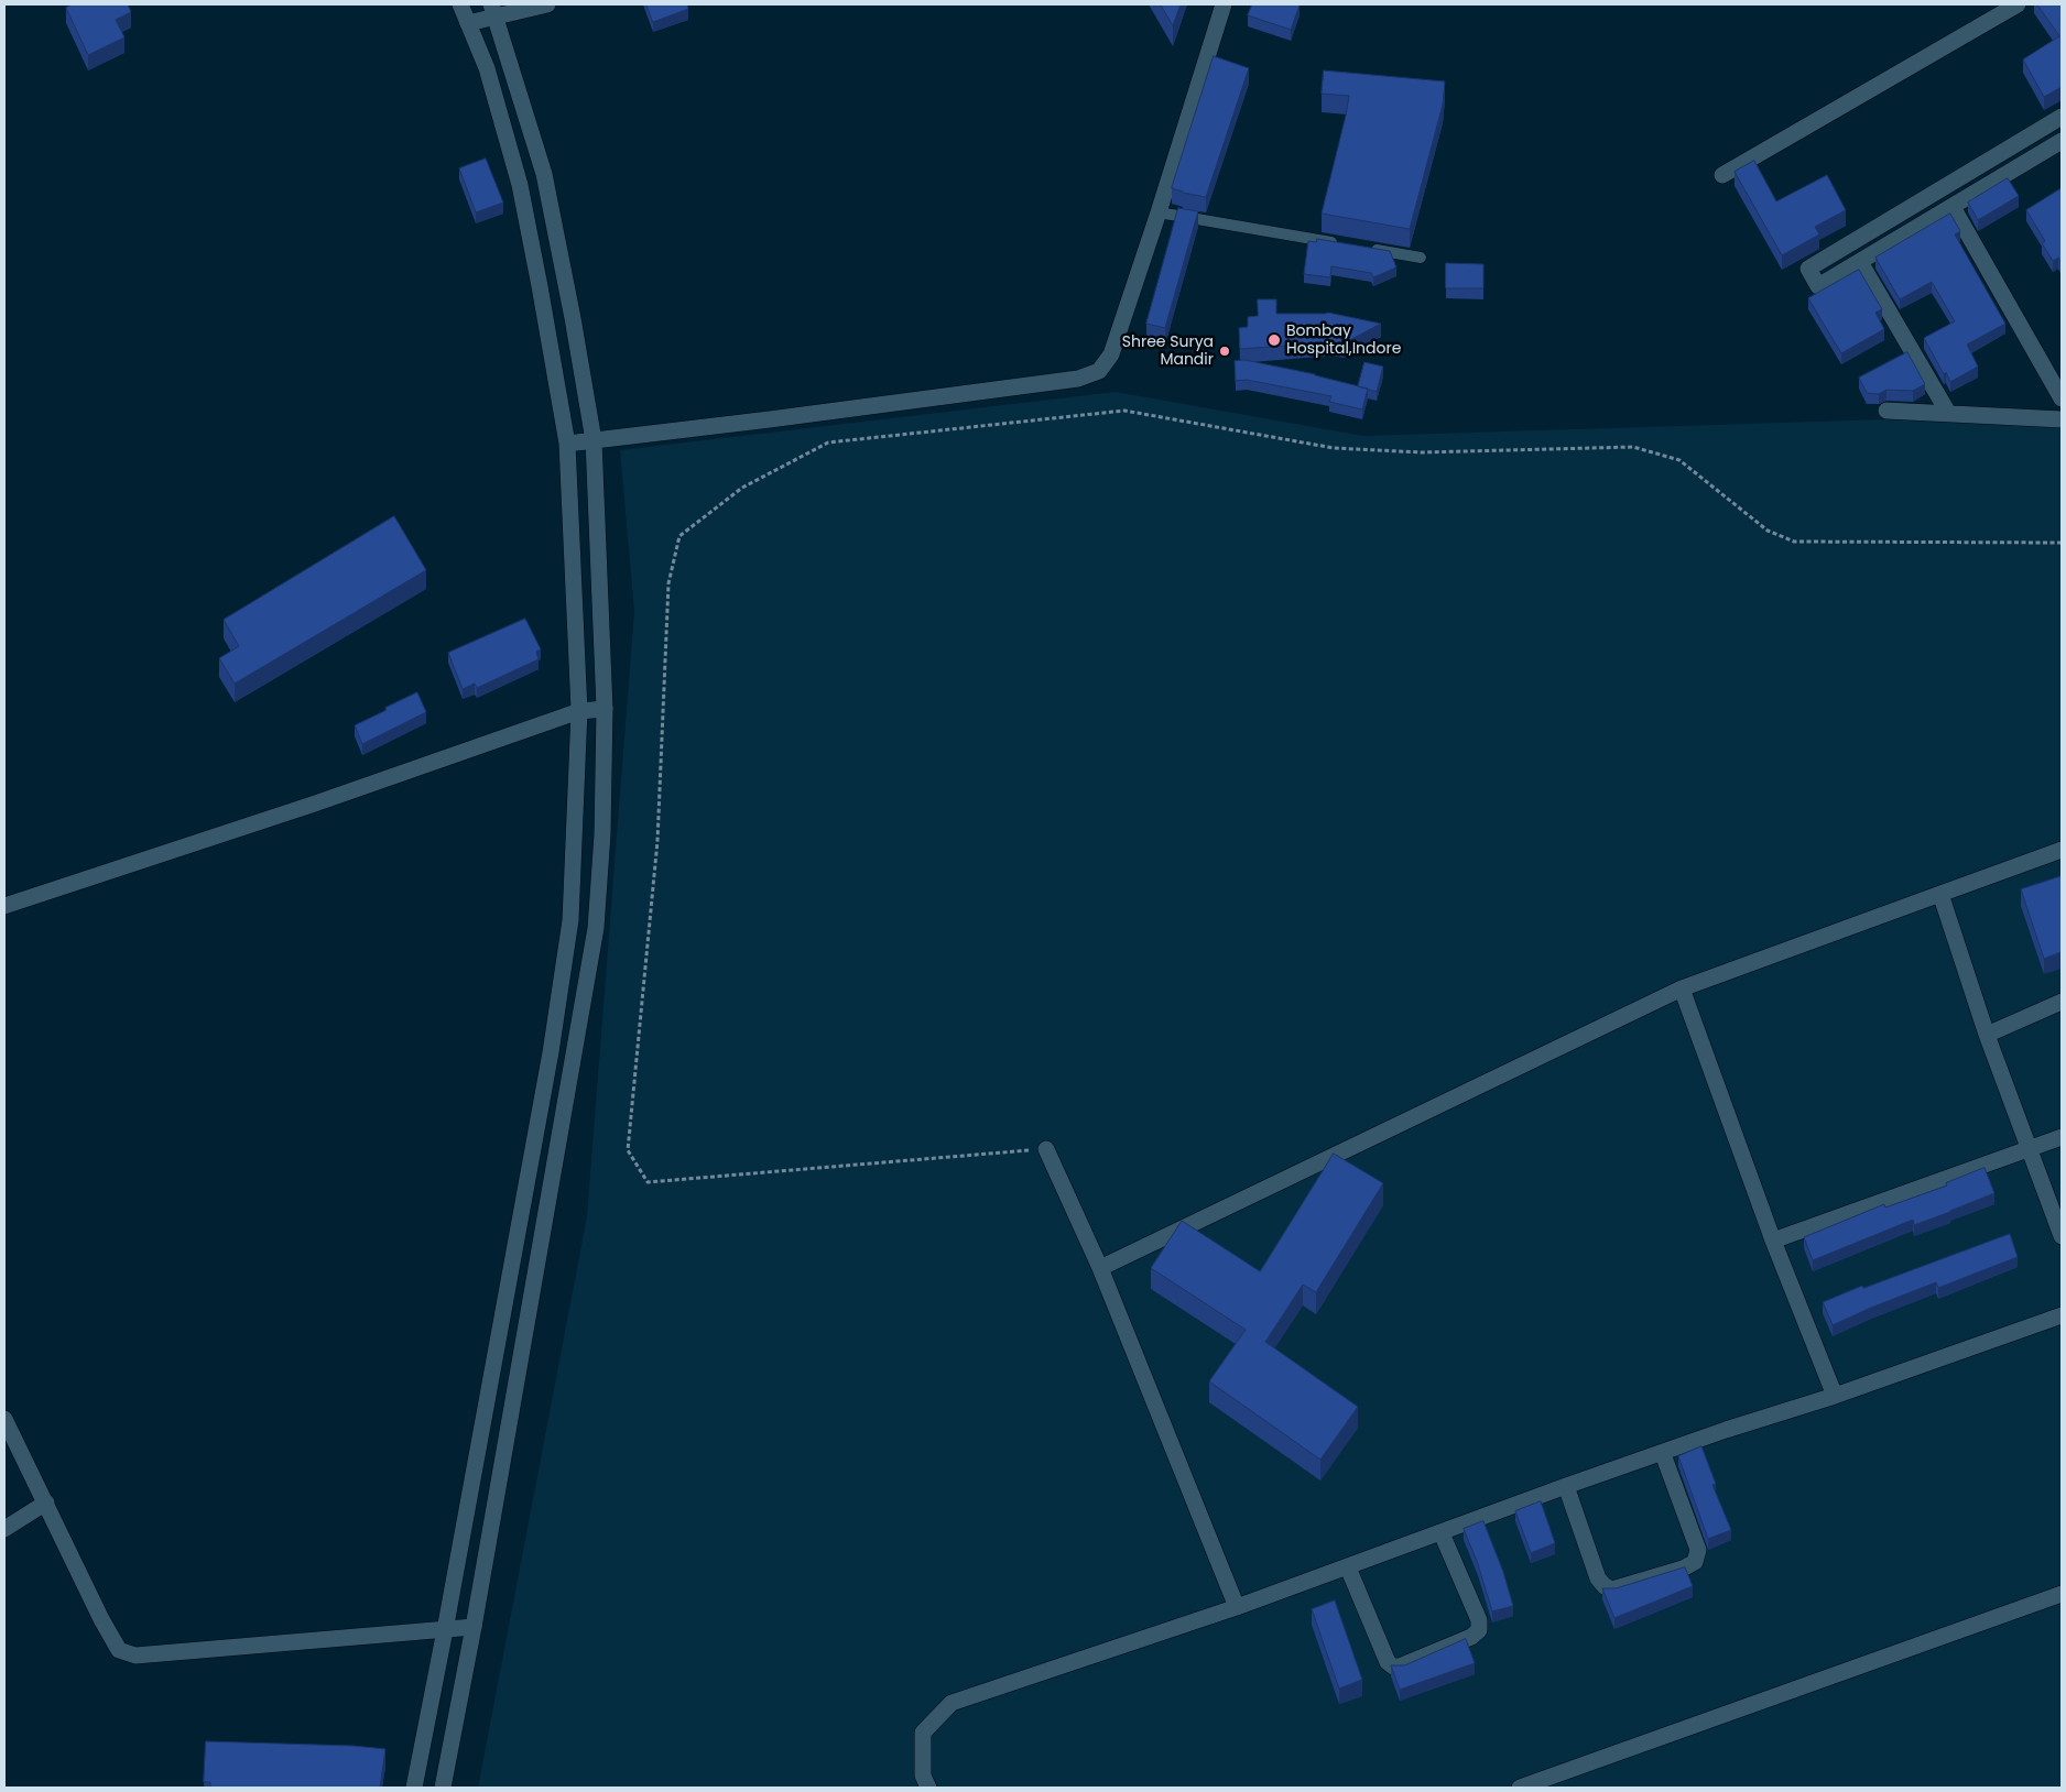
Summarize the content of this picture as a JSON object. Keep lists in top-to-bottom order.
{
  "places": ["Bombay Hospital,Indore", "Shree Surya Mandir"]
}
